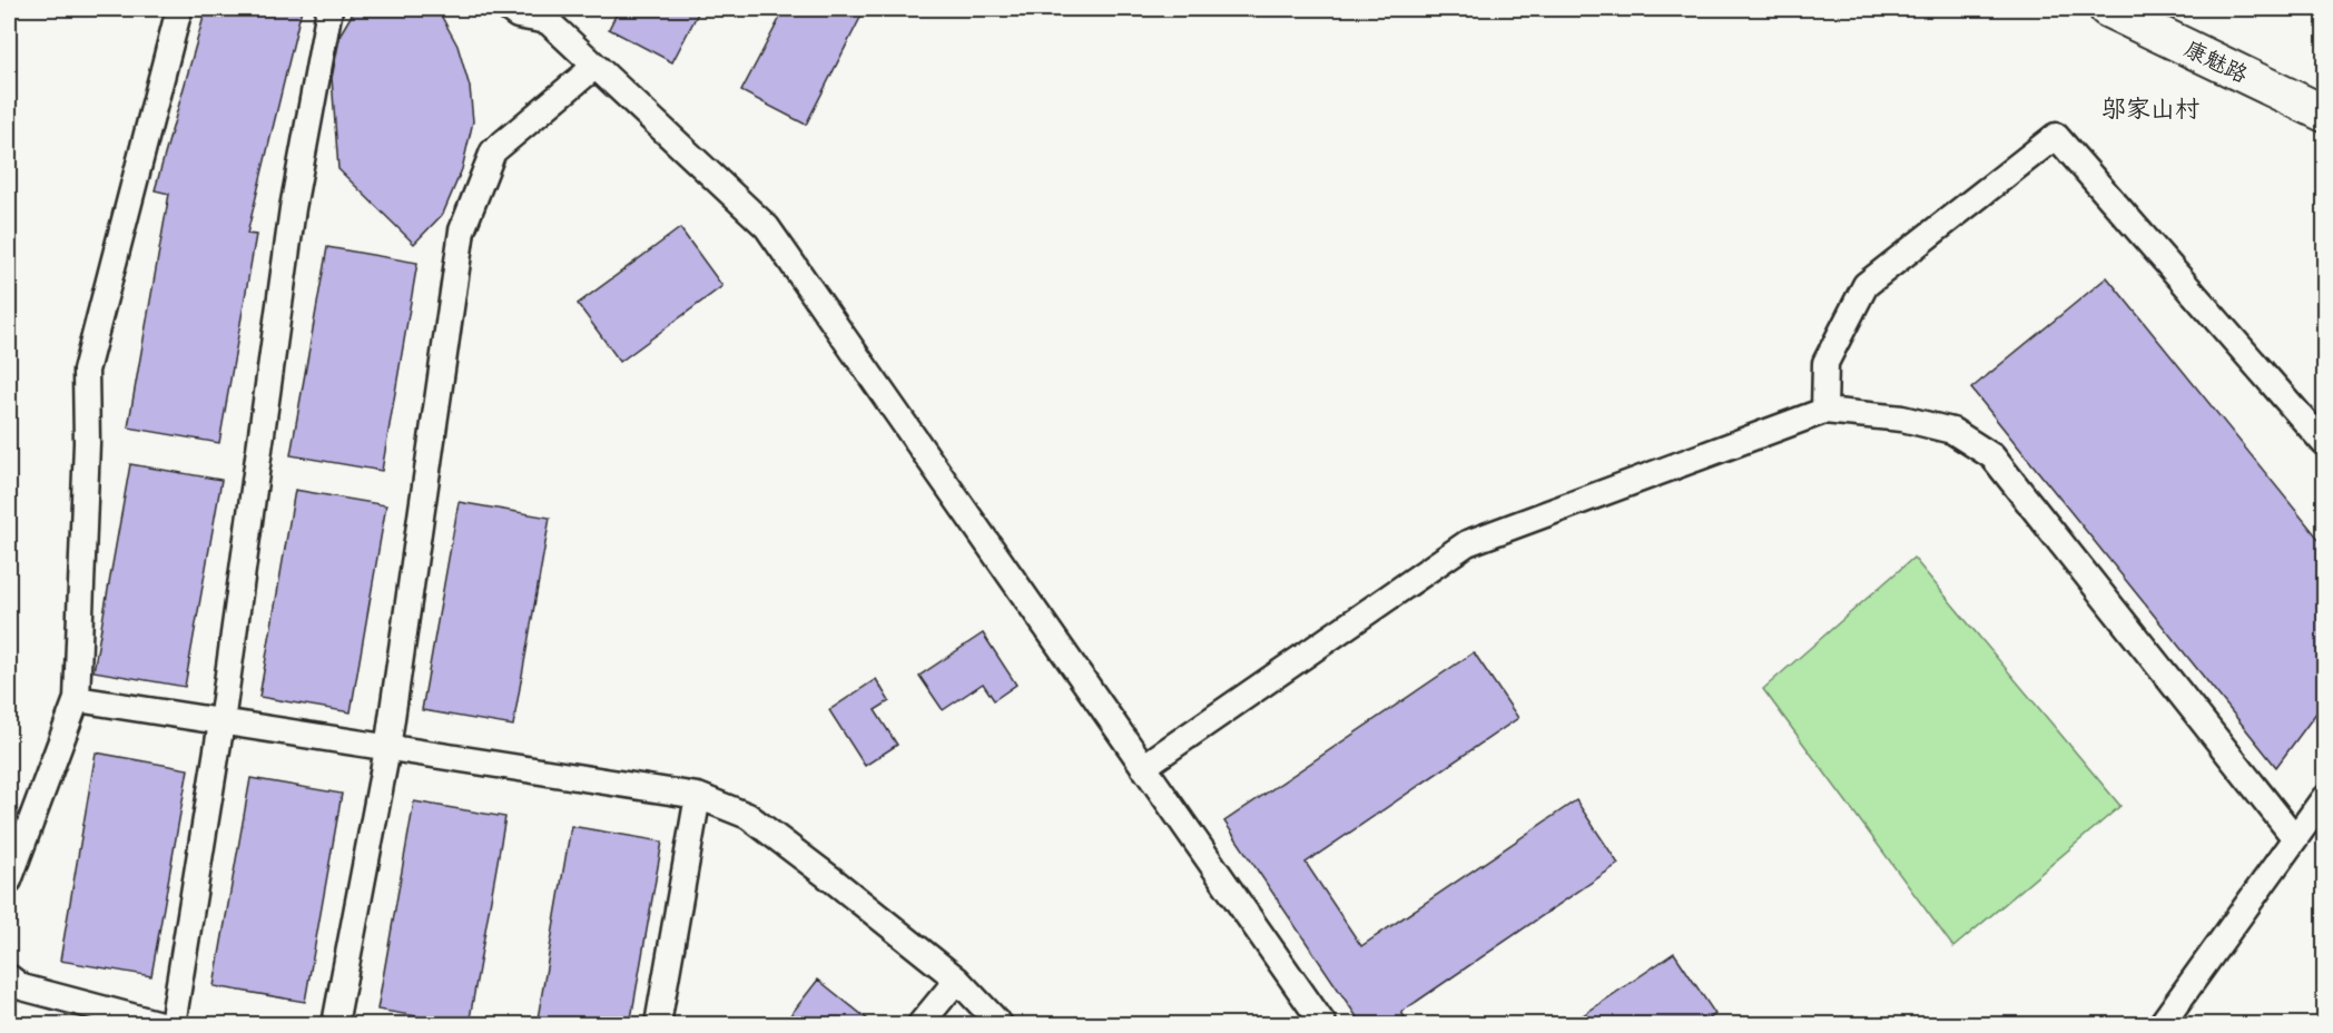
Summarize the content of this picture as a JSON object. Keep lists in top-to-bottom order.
{
  "streets": {
    "main road": ["康魅路"]
  },
  "districts": ["邬家山村"]
}
